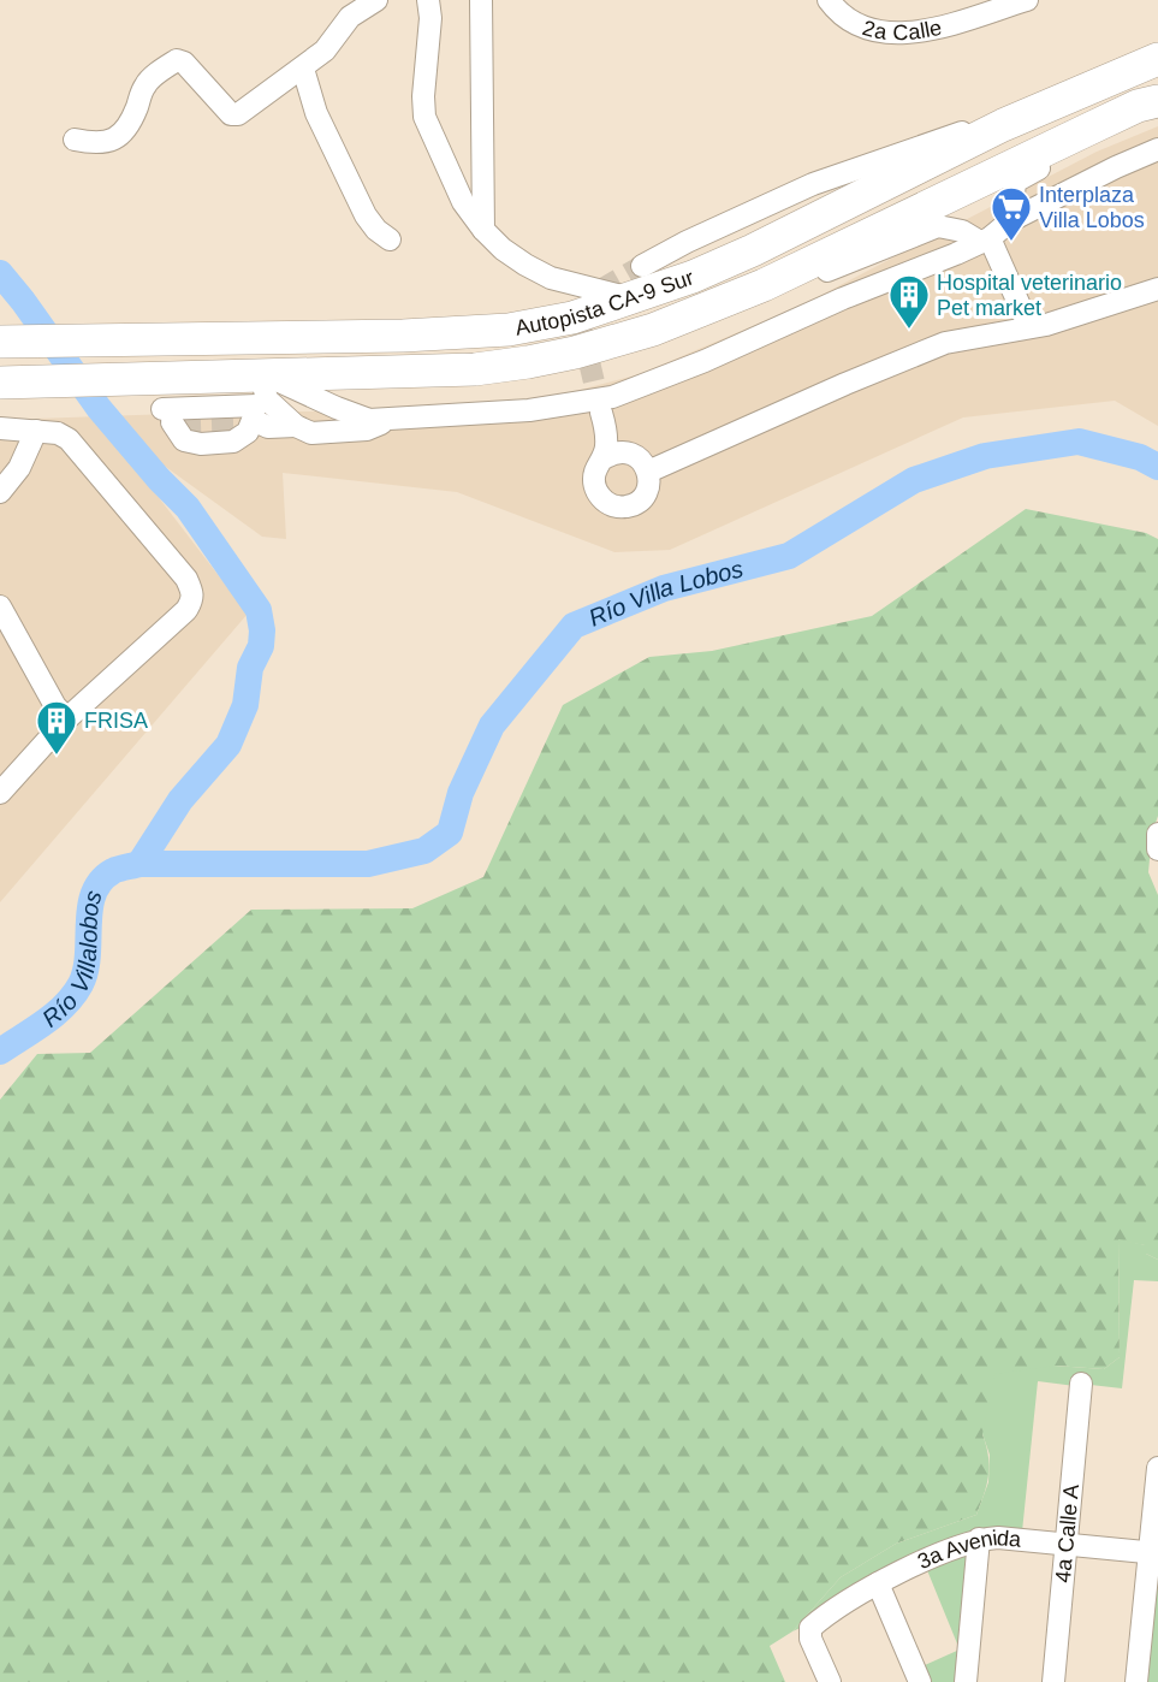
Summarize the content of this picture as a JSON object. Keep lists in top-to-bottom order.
{
  "streets": {
    "highway": ["Autopista CA-9 Sur"],
    "street": ["2a Calle", "4a Calle A", "3a Avenida"]
  },
  "crossings": [
    ["4a Calle A", "3a Avenida"]
  ],
  "water": ["Río Villa Lobos", "Río Villalobos"],
  "places": {
    "supermarket": ["Interplaza Villa Lobos"],
    "building": ["Hospital veterinario Pet market", "FRISA"]
  }
}
